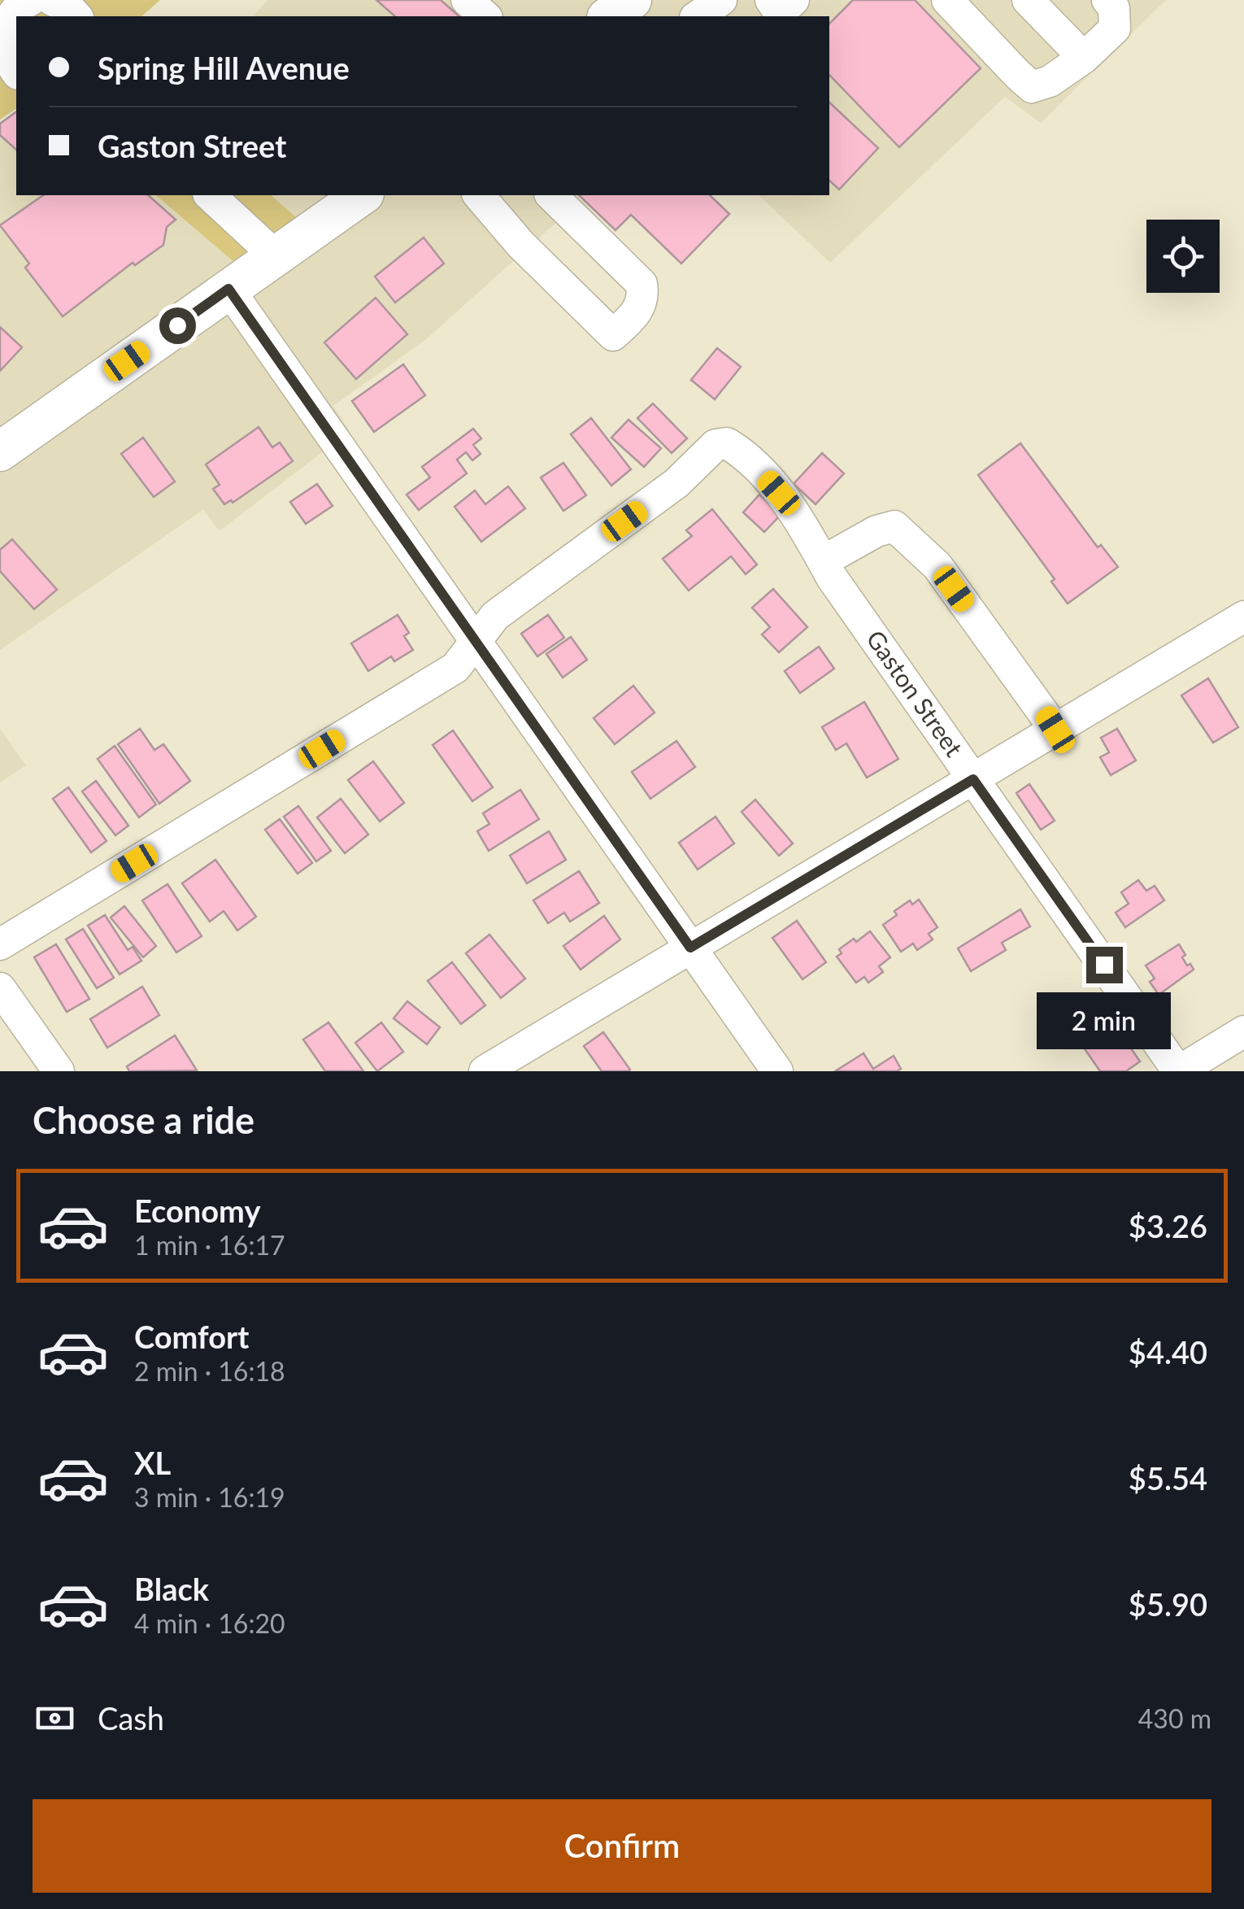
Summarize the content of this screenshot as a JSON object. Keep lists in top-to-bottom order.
{
  "streets": {
    "street": ["Gaston Street"]
  },
  "page": {
    "banner": ["Spring Hill Avenue", "Gaston Street"],
    "bubble": "2 min",
    "heading": "Choose a ride",
    "list": [
      {
        "name": "Economy",
        "note": "1 min · 16:17",
        "value": "$3.26"
      },
      {
        "name": "Comfort",
        "note": "2 min · 16:18",
        "value": "$4.40"
      },
      {
        "name": "XL",
        "note": "3 min · 16:19",
        "value": "$5.54"
      },
      {
        "name": "Black",
        "note": "4 min · 16:20",
        "value": "$5.90"
      }
    ],
    "pay": ["Cash", "430 m"],
    "buttons": "Confirm"
  }
}
